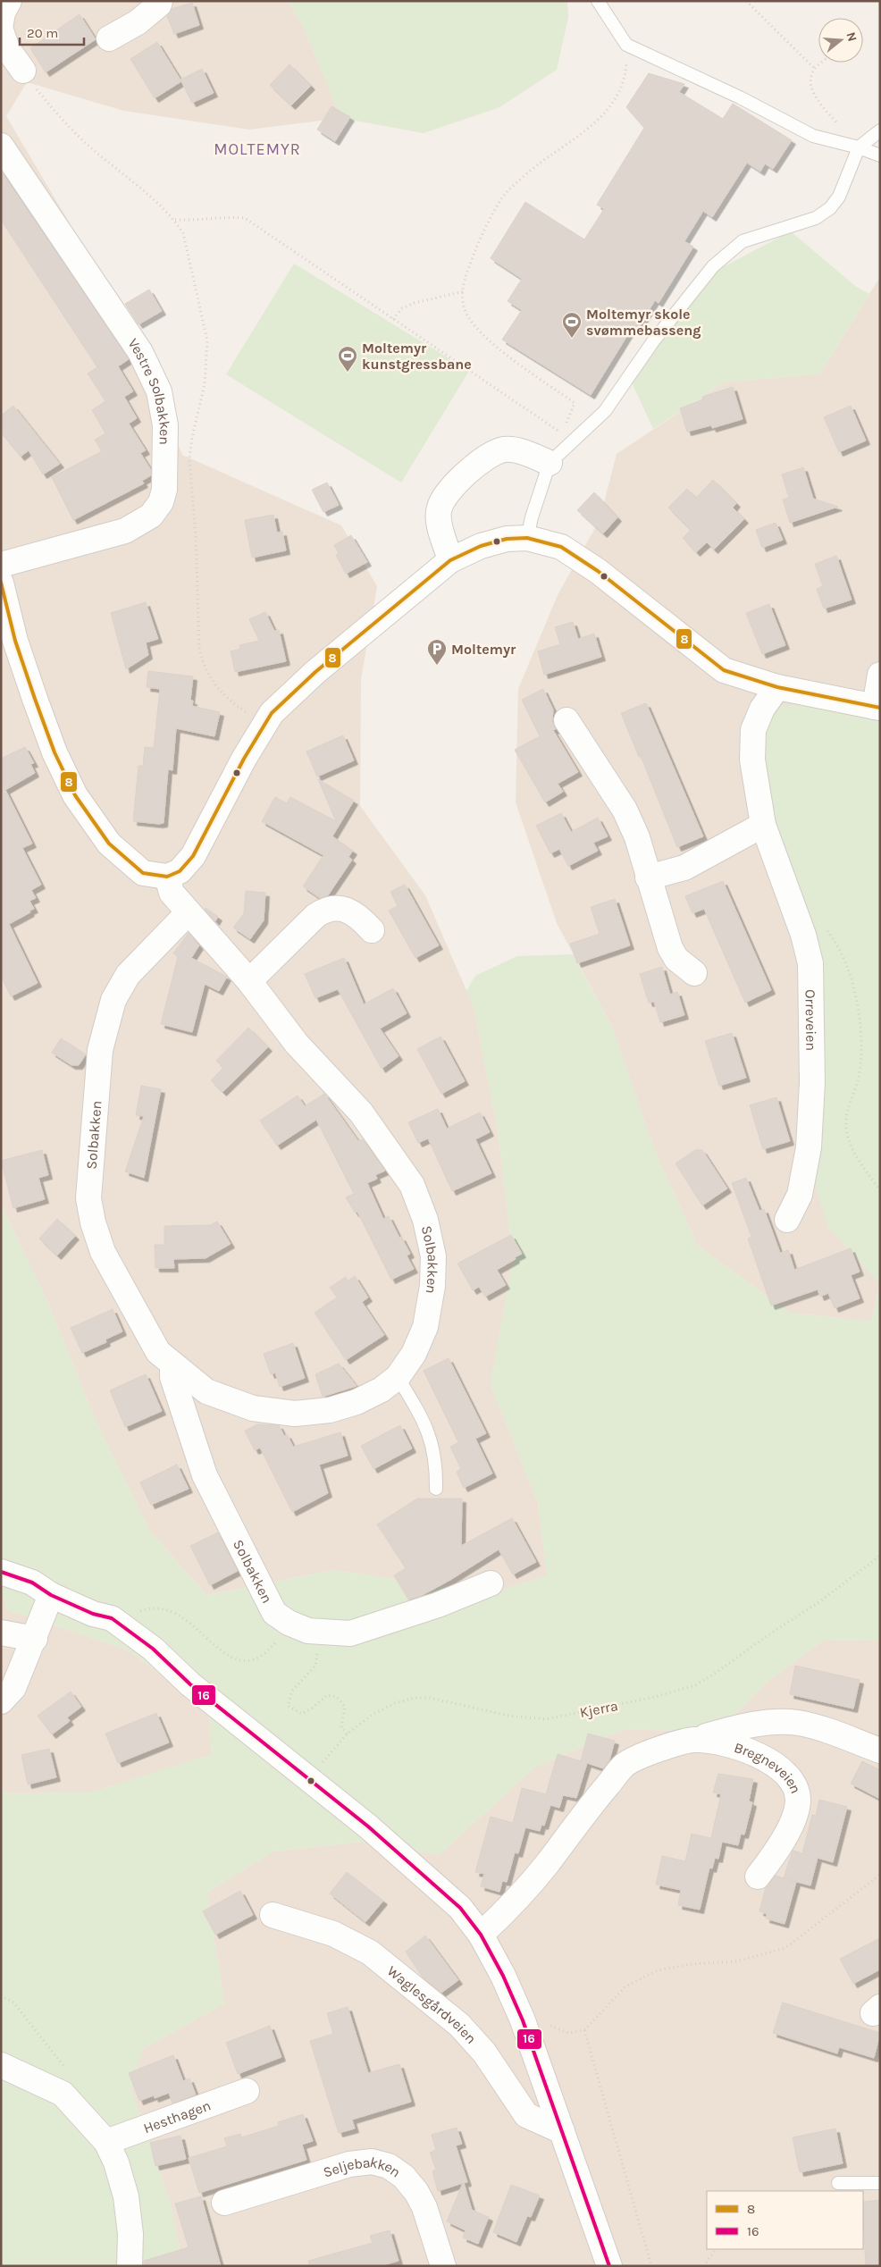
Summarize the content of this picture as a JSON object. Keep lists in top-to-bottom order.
{
  "streets": {
    "street": [
      "Vestre Solbakken",
      "Orreveien",
      "Solbakken",
      "Bregneveien",
      "Waglesgårdveien",
      "Hesthagen",
      "Seljebakken"
    ],
    "path": ["Kjerra"]
  },
  "districts": ["MOLTEMYR"],
  "places": {
    "sports": ["Moltemyr skole svømmebasseng", "Moltemyr kunstgressbane"],
    "parking": ["Moltemyr"]
  },
  "lines": ["transit line 8", "transit line 16"],
  "legend": ["8", "16"],
  "scale_bar": "20 m",
  "north": "right"
}
